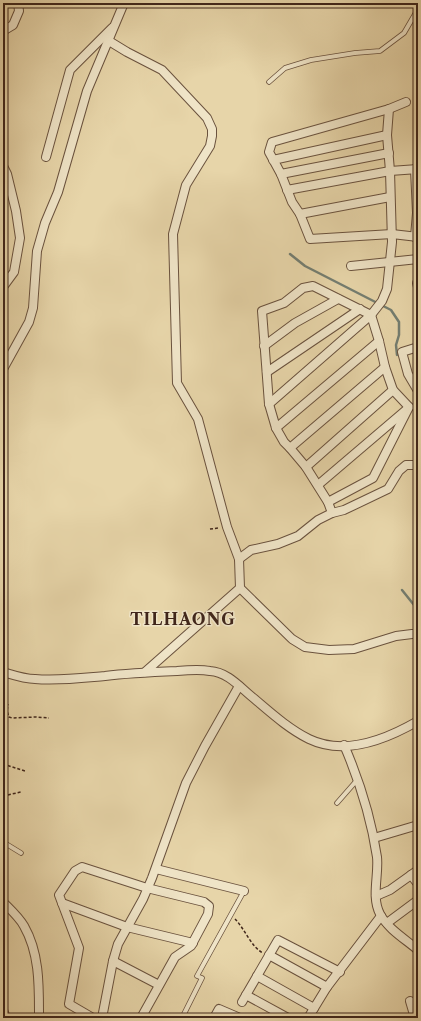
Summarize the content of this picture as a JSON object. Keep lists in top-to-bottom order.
{
  "districts": ["TILHAONG"]
}
